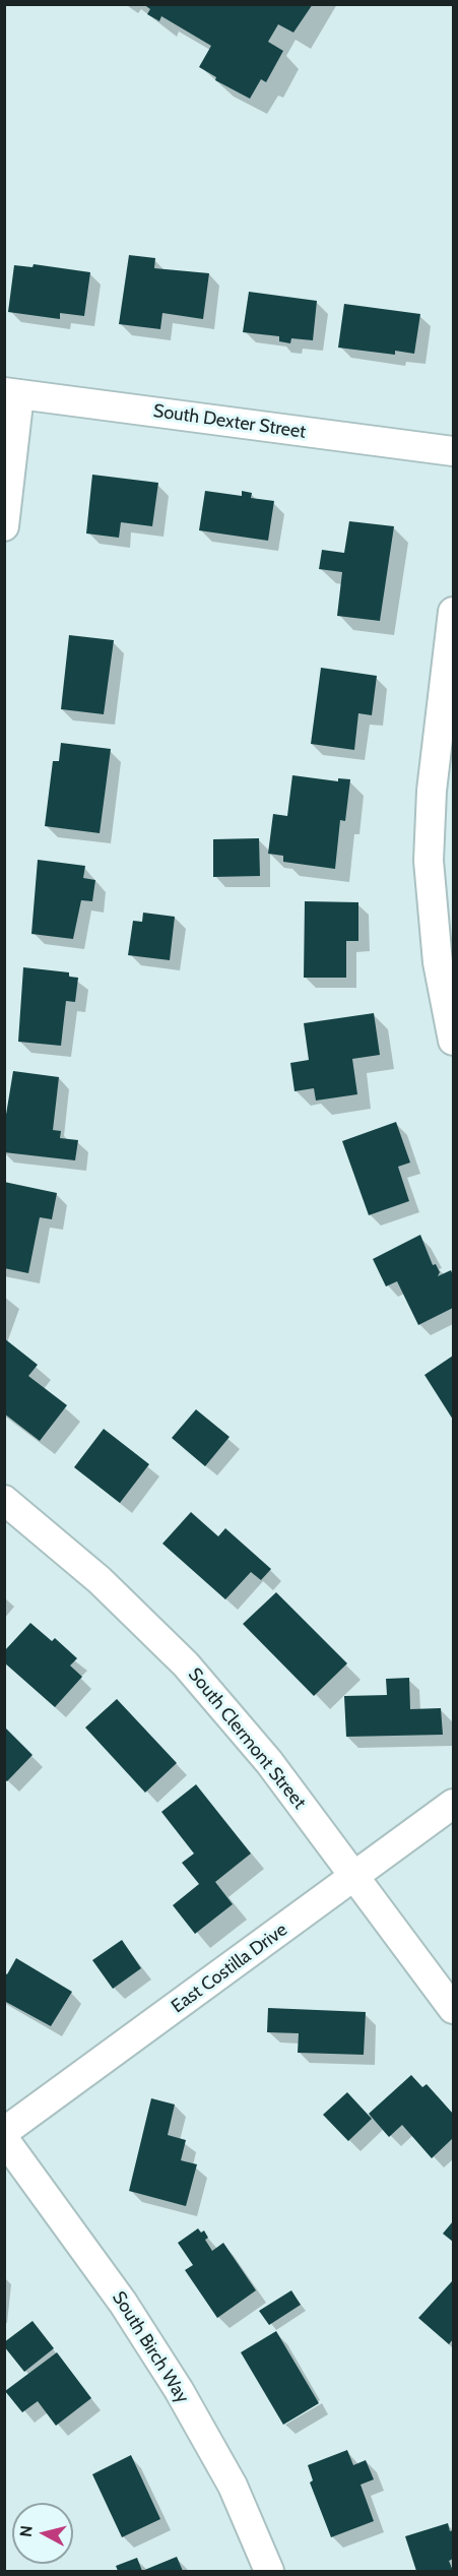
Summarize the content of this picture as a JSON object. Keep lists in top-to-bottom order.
{
  "streets": {
    "street": [
      "South Dexter Street",
      "South Clermont Street",
      "East Costilla Drive",
      "South Birch Way"
    ]
  },
  "crossings": [
    ["South Clermont Street", "East Costilla Drive"]
  ],
  "north": "left"
}
